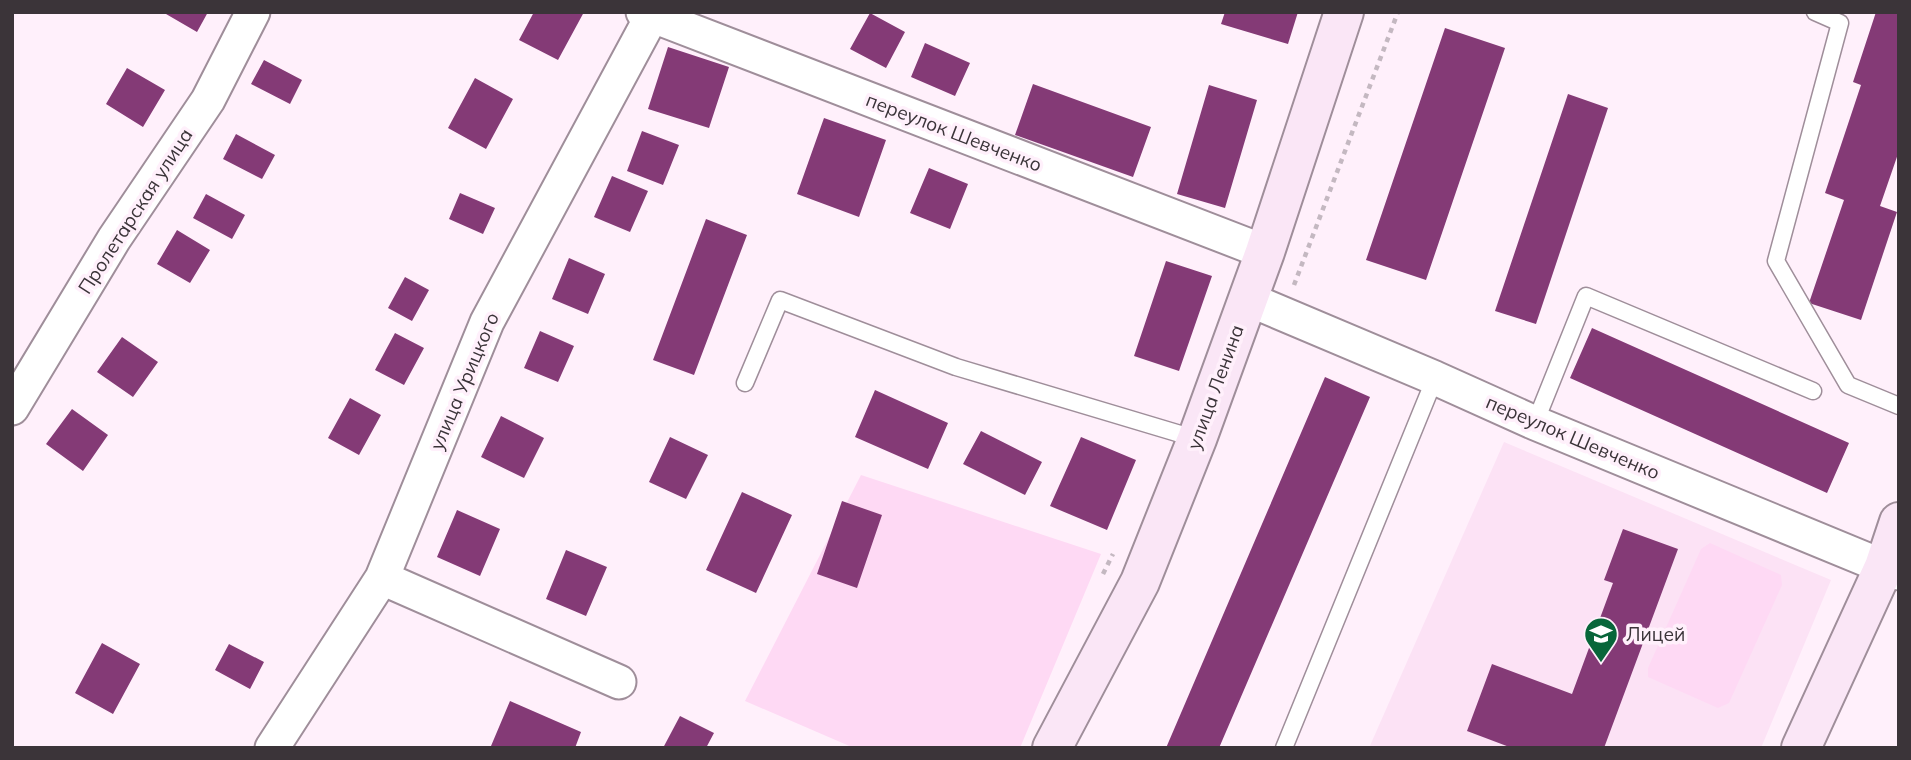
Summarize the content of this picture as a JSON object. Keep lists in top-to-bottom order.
{
  "streets": {
    "main road": ["улица Ленина"],
    "street": ["переулок Шевченко", "Пролетарская улица", "улица Урицкого"]
  },
  "crossings": [
    ["переулок Шевченко", "улица Урицкого"],
    ["переулок Шевченко", "улица Ленина"]
  ],
  "places": {
    "school or university": ["Лицей"]
  }
}
